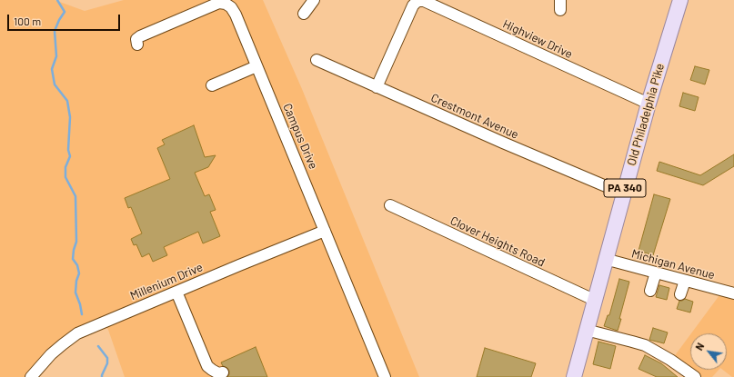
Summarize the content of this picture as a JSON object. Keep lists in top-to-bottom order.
{
  "streets": {
    "main road": ["Old Philadelphia Pike", "PA 340"],
    "street": [
      "Highview Drive",
      "Crestmont Avenue",
      "Campus Drive",
      "Clover Heights Road",
      "Michigan Avenue",
      "Millenium Drive"
    ]
  },
  "crossings": [
    ["Highview Drive", "Old Philadelphia Pike"],
    ["Highview Drive", "Crestmont Avenue"],
    ["Old Philadelphia Pike", "Crestmont Avenue"],
    ["Old Philadelphia Pike", "Clover Heights Road"],
    ["Old Philadelphia Pike", "Michigan Avenue"],
    ["Campus Drive", "Millenium Drive"]
  ],
  "scale_bar": "100 m",
  "north": "top left"
}
